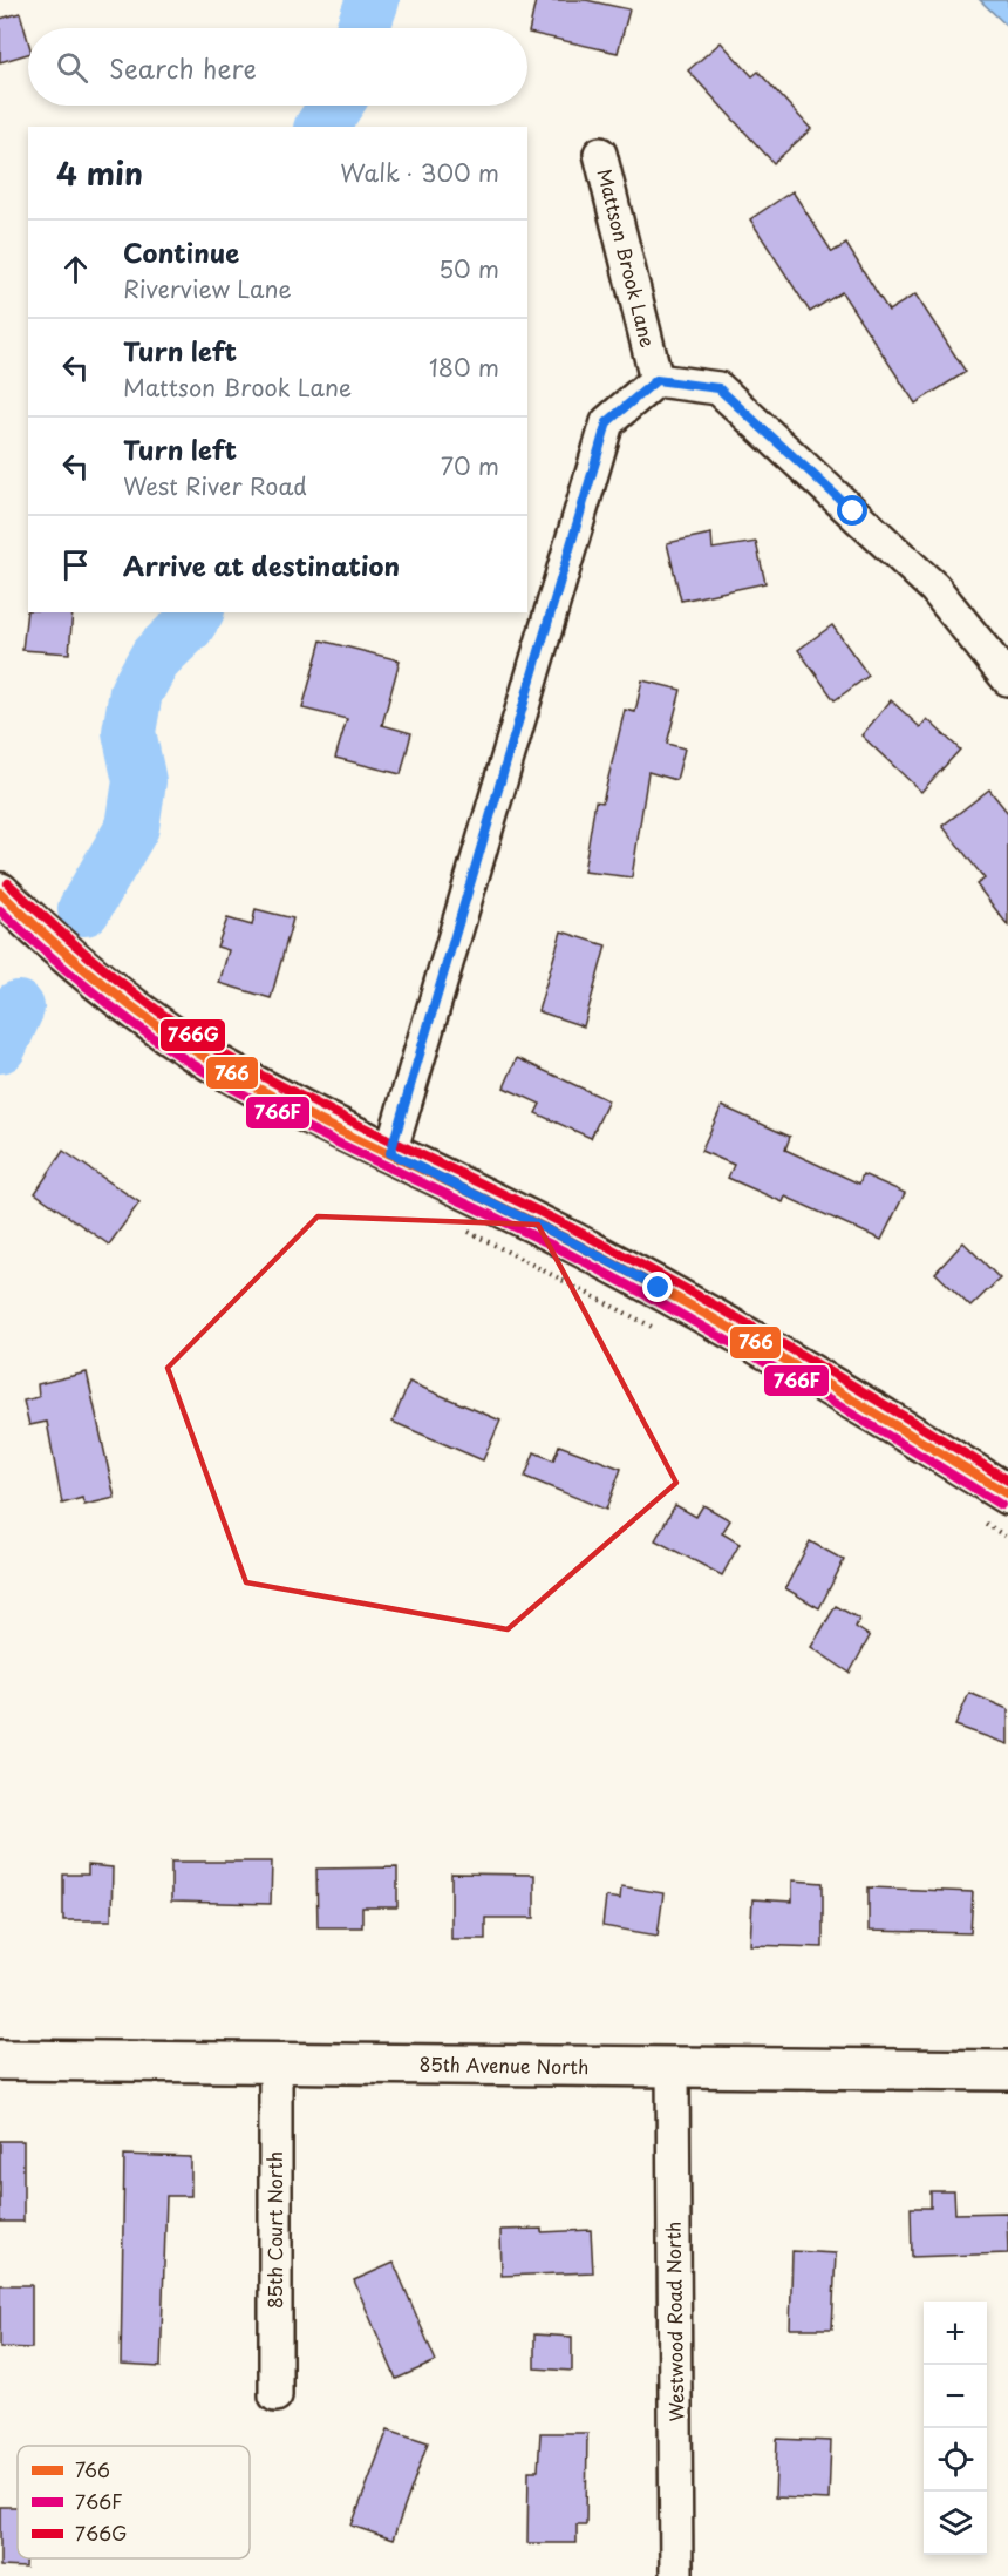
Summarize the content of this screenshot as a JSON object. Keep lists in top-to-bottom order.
{
  "streets": {
    "street": [
      "Mattson Brook Lane",
      "85th Avenue North",
      "85th Court North",
      "Westwood Road North"
    ]
  },
  "crossings": [
    ["85th Avenue North", "85th Court North"],
    ["85th Avenue North", "Westwood Road North"]
  ],
  "lines": ["transit line 766G", "transit line 766", "transit line 766F"],
  "legend": ["766", "766F", "766G"],
  "page": {
    "search": "Search here",
    "heading": ["4 min", "Walk · 300 m"],
    "list": [
      ["Continue", "Riverview Lane", "50 m"],
      ["Turn left", "Mattson Brook Lane", "180 m"],
      ["Turn left", "West River Road", "70 m"],
      "Arrive at destination"
    ],
    "map_buttons": ["+", "−"]
  }
}
